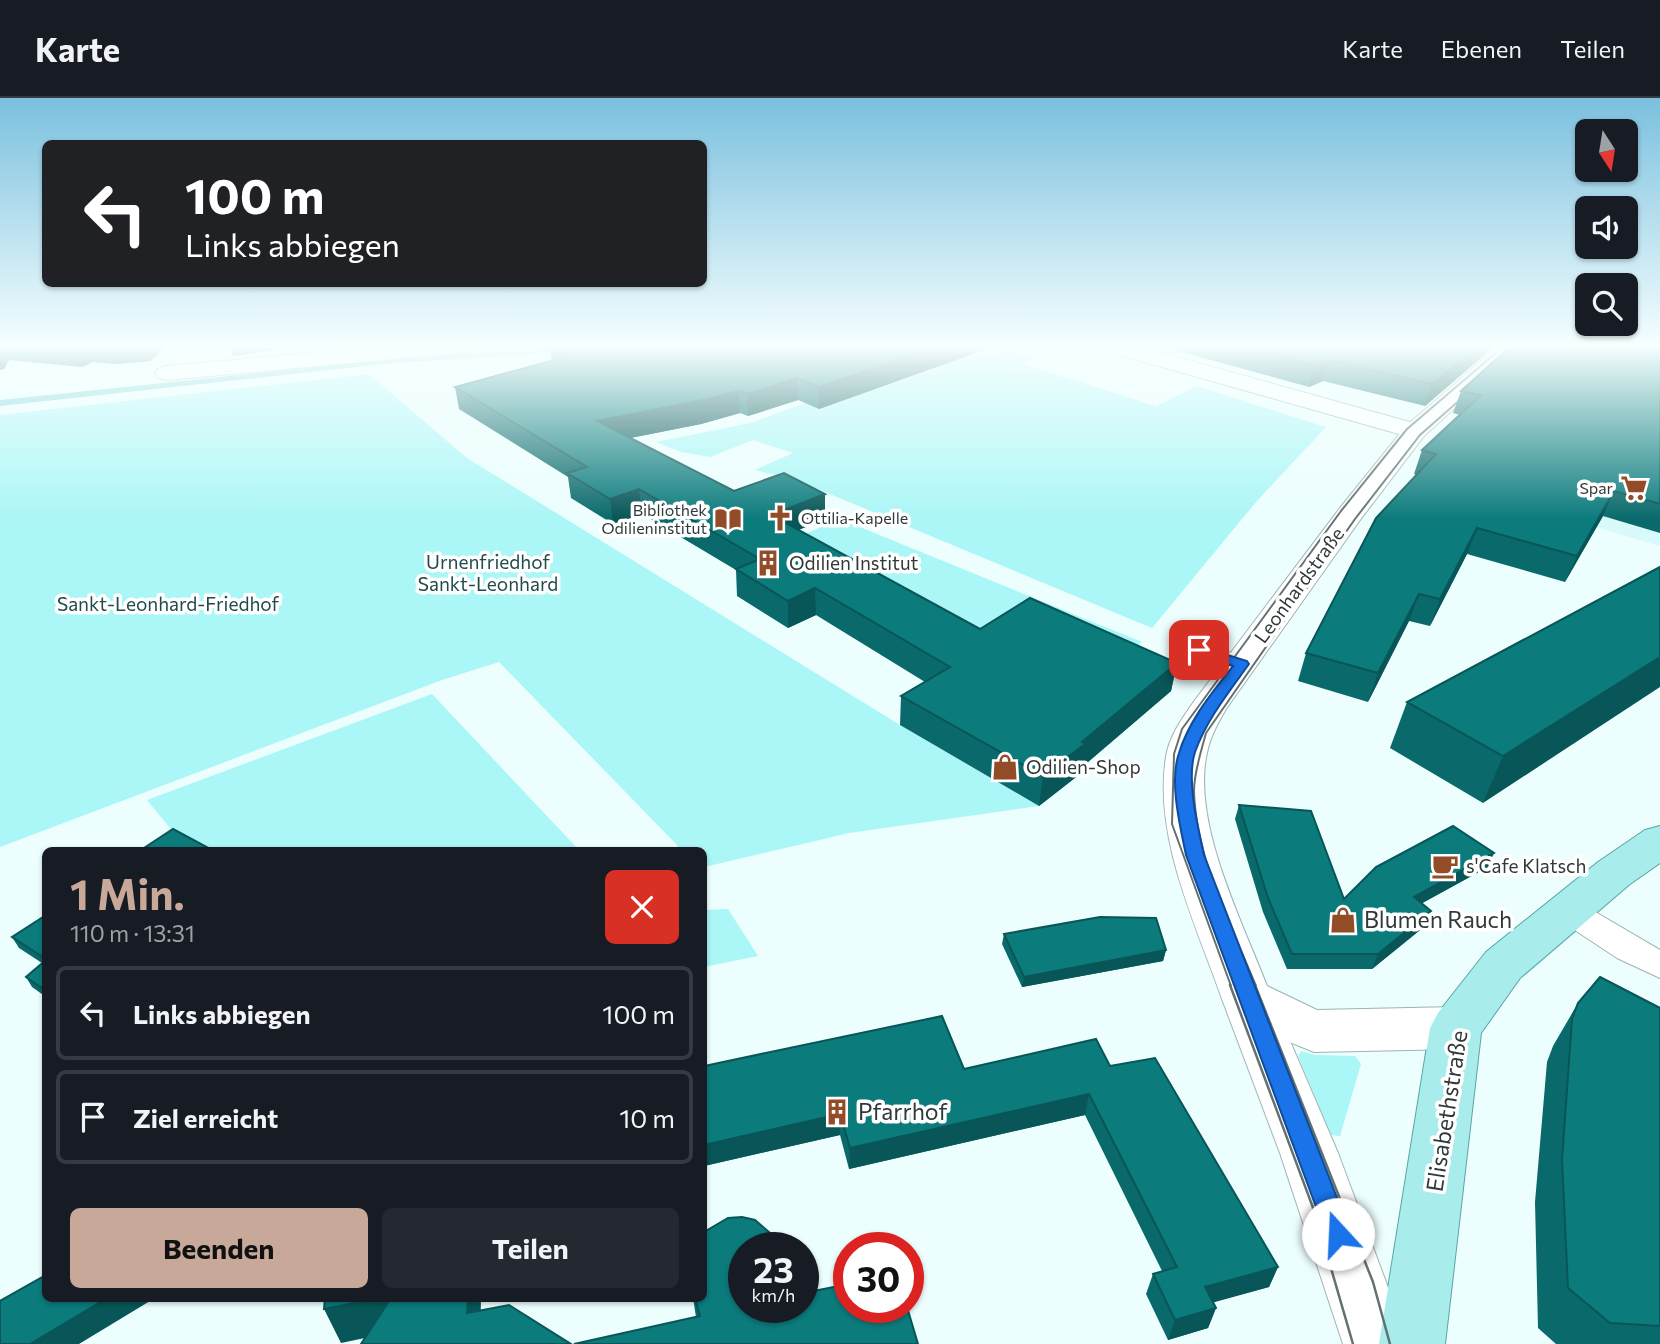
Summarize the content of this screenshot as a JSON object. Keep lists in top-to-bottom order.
{
  "streets": {
    "main road": ["Elisabethstraße"],
    "street": ["Leonhardstraße"]
  },
  "parks": ["Urnenfriedhof Sankt-Leonhard", "Sankt-Leonhard-Friedhof"],
  "places": {
    "supermarket": ["Spar"],
    "church": ["Ottilia-Kapelle"],
    "library": ["Bibliothek Odilieninstitut"],
    "building": ["Odilien Institut", "Pfarrhof"],
    "shop": ["Odilien-Shop", "Blumen Rauch"],
    "cafe": ["s'Cafe Klatsch"]
  },
  "north": "bottom",
  "page": {
    "header": "Karte",
    "nav": ["Karte", "Ebenen", "Teilen"],
    "turn": ["100 m", "Links abbiegen"],
    "heading": ["1 Min.", "110 m · 13:31"],
    "list": [
      {
        "name": "Links abbiegen",
        "value": "100 m"
      },
      {
        "name": "Ziel erreicht",
        "value": "10 m"
      }
    ],
    "buttons": ["Beenden", "Teilen"],
    "speed": "23 km/h",
    "limit": "30"
  }
}
